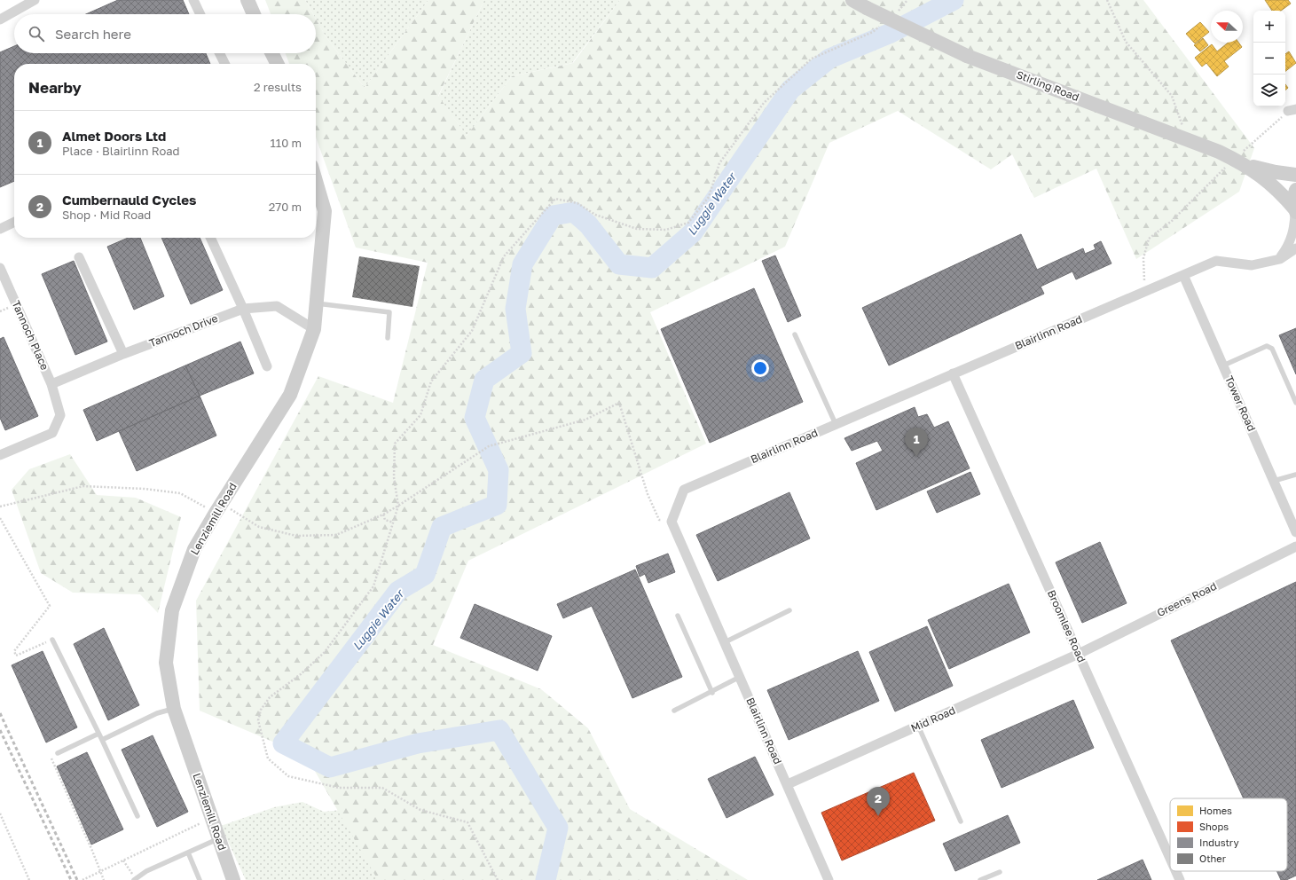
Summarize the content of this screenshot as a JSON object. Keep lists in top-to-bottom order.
{
  "streets": {
    "main road": ["Stirling Road", "Lenziemill Road"],
    "street": [
      "Tannoch Drive",
      "Blairlinn Road",
      "Tannoch Place",
      "Tower Road",
      "Greens Road",
      "Broomlee Road",
      "Mid Road"
    ]
  },
  "crossings": [
    ["Tannoch Drive", "Tannoch Place"],
    ["Tannoch Drive", "Lenziemill Road"],
    ["Blairlinn Road", "Tower Road"],
    ["Blairlinn Road", "Broomlee Road"],
    ["Blairlinn Road", "Mid Road"],
    ["Greens Road", "Broomlee Road"],
    ["Greens Road", "Mid Road"],
    ["Broomlee Road", "Mid Road"]
  ],
  "water": ["Luggie Water"],
  "legend": [
    "Homes",
    "Shops",
    "Industry",
    "Other"
  ],
  "north": "left",
  "page": {
    "map_buttons": ["+", "−"],
    "search": "Search here",
    "heading": ["Nearby", "2 results"],
    "list": [
      {
        "mark": "1",
        "name": "Almet Doors Ltd",
        "note": "Place · Blairlinn Road",
        "value": "110 m"
      },
      {
        "mark": "2",
        "name": "Cumbernauld Cycles",
        "note": "Shop · Mid Road",
        "value": "270 m"
      }
    ],
    "pins": ["1", "2"]
  }
}
